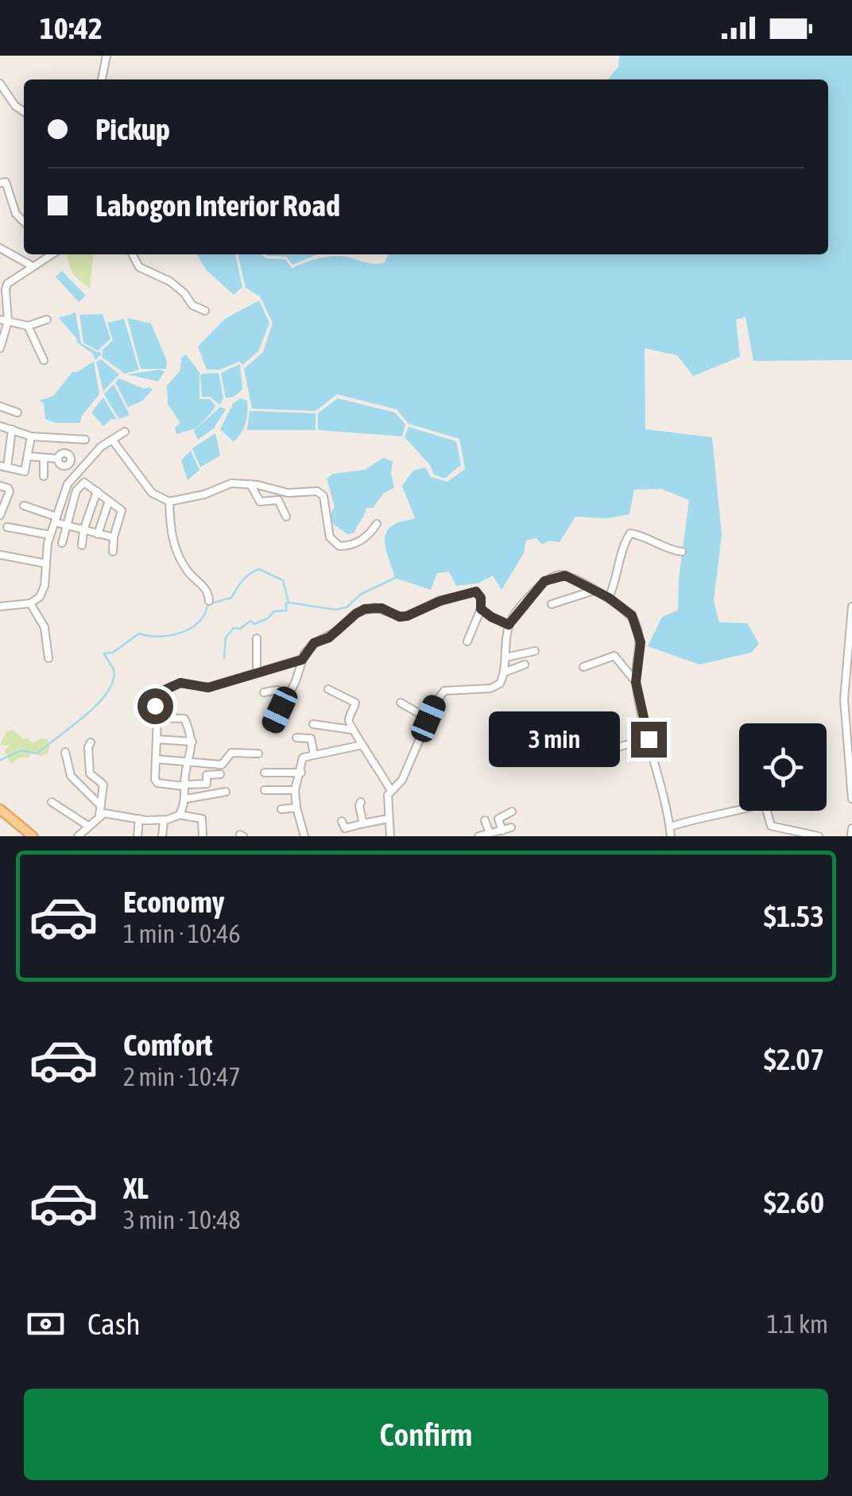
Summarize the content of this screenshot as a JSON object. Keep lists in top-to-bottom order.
{
  "page": {
    "status": "10:42",
    "banner": ["Pickup", "Labogon Interior Road"],
    "bubble": "3 min",
    "list": [
      {
        "name": "Economy",
        "note": "1 min · 10:46",
        "value": "$1.53"
      },
      {
        "name": "Comfort",
        "note": "2 min · 10:47",
        "value": "$2.07"
      },
      {
        "name": "XL",
        "note": "3 min · 10:48",
        "value": "$2.60"
      }
    ],
    "pay": ["Cash", "1.1 km"],
    "buttons": "Confirm"
  }
}
